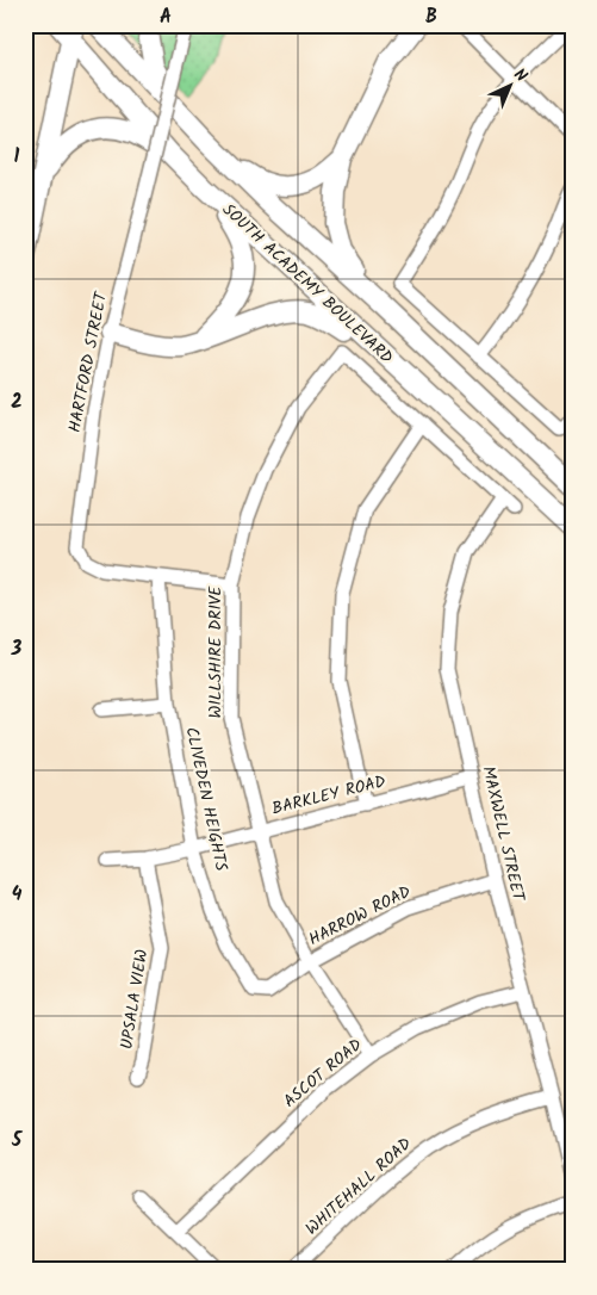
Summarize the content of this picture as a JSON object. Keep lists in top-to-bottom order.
{
  "streets": {
    "highway": ["SOUTH ACADEMY BOULEVARD"],
    "street": [
      "HARTFORD STREET",
      "WILLSHIRE DRIVE",
      "BARKLEY ROAD",
      "CLIVEDEN HEIGHTS",
      "MAXWELL STREET",
      "HARROW ROAD",
      "UPSALA VIEW",
      "ASCOT ROAD",
      "WHITEHALL ROAD"
    ]
  },
  "crossings": [
    ["HARTFORD STREET", "WILLSHIRE DRIVE"],
    ["HARTFORD STREET", "CLIVEDEN HEIGHTS"],
    ["WILLSHIRE DRIVE", "BARKLEY ROAD"],
    ["WILLSHIRE DRIVE", "CLIVEDEN HEIGHTS"],
    ["WILLSHIRE DRIVE", "MAXWELL STREET"],
    ["WILLSHIRE DRIVE", "HARROW ROAD"],
    ["WILLSHIRE DRIVE", "ASCOT ROAD"],
    ["BARKLEY ROAD", "CLIVEDEN HEIGHTS"],
    ["BARKLEY ROAD", "MAXWELL STREET"],
    ["BARKLEY ROAD", "UPSALA VIEW"],
    ["CLIVEDEN HEIGHTS", "HARROW ROAD"],
    ["MAXWELL STREET", "HARROW ROAD"],
    ["MAXWELL STREET", "ASCOT ROAD"],
    ["MAXWELL STREET", "WHITEHALL ROAD"]
  ],
  "north": "top right",
  "grid": {
    "columns": ["A", "B"],
    "rows": [
      "1",
      "2",
      "3",
      "4",
      "5"
    ]
  }
}
